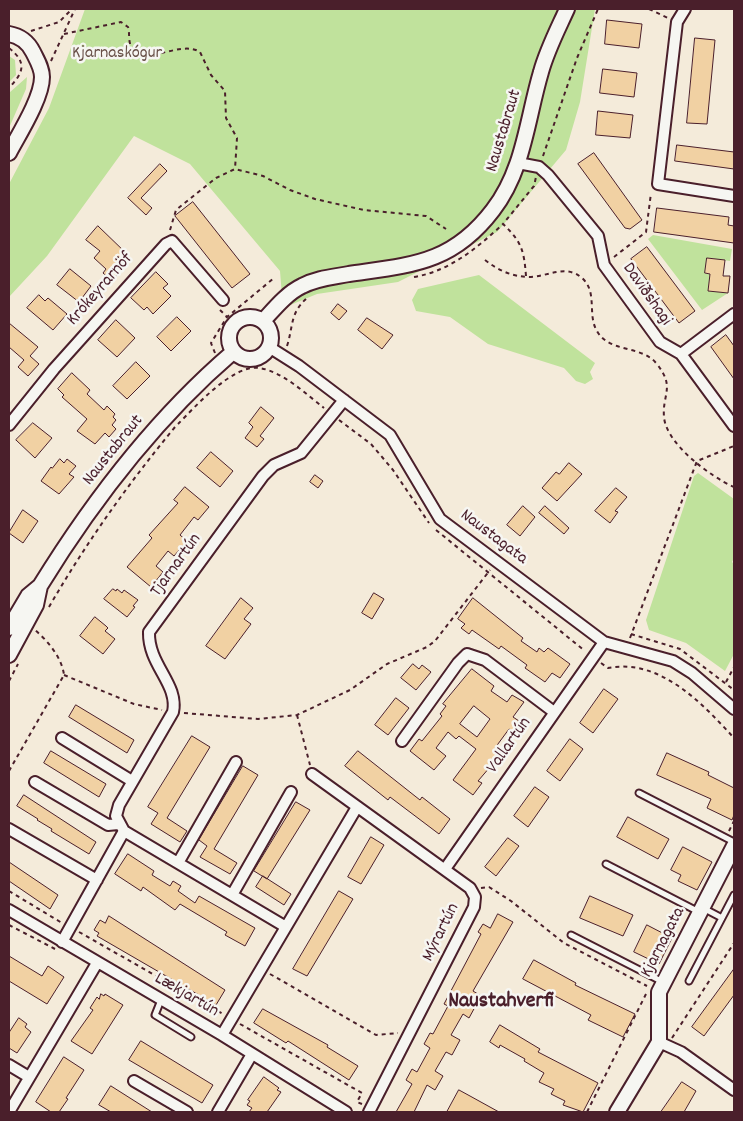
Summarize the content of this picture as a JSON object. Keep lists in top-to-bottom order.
{
  "streets": {
    "street": [
      "Naustabraut",
      "Krókeyrarnöf",
      "Daviðshagi",
      "Naustagata",
      "Tjarnartún",
      "Vallartún",
      "Mýrartún",
      "Kjarnagata",
      "Lækjartún"
    ]
  },
  "crossings": [
    ["Naustabraut", "Naustagata"],
    ["Naustagata", "Tjarnartún"],
    ["Naustagata", "Vallartún"],
    ["Vallartún", "Mýrartún"]
  ],
  "districts": ["Naustahverfi"],
  "parks": ["Kjarnaskógur"]
}
